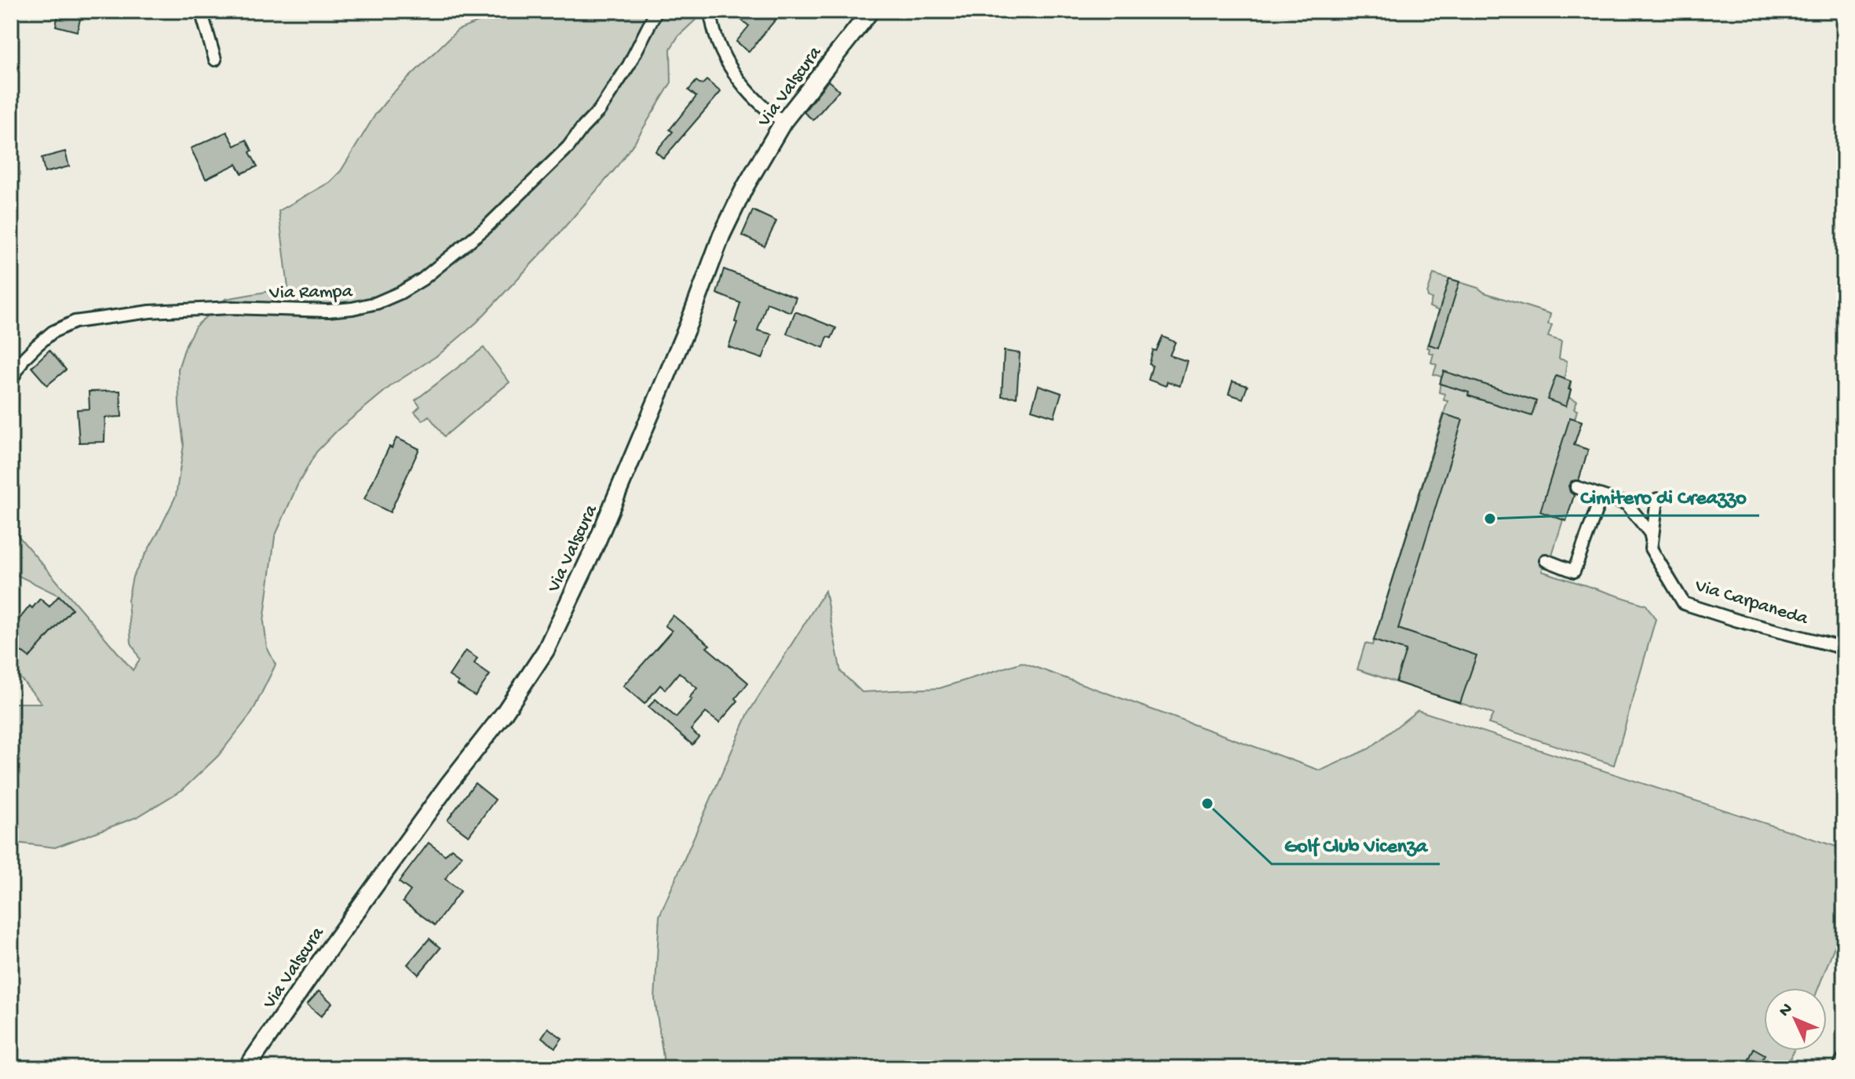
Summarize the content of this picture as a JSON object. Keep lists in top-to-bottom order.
{
  "streets": {
    "street": ["Via Valscura", "Via Rampa", "Via Carpaneda"]
  },
  "places": ["Cimitero di Creazzo", "Golf Club Vicenza"],
  "north": "top left"
}
